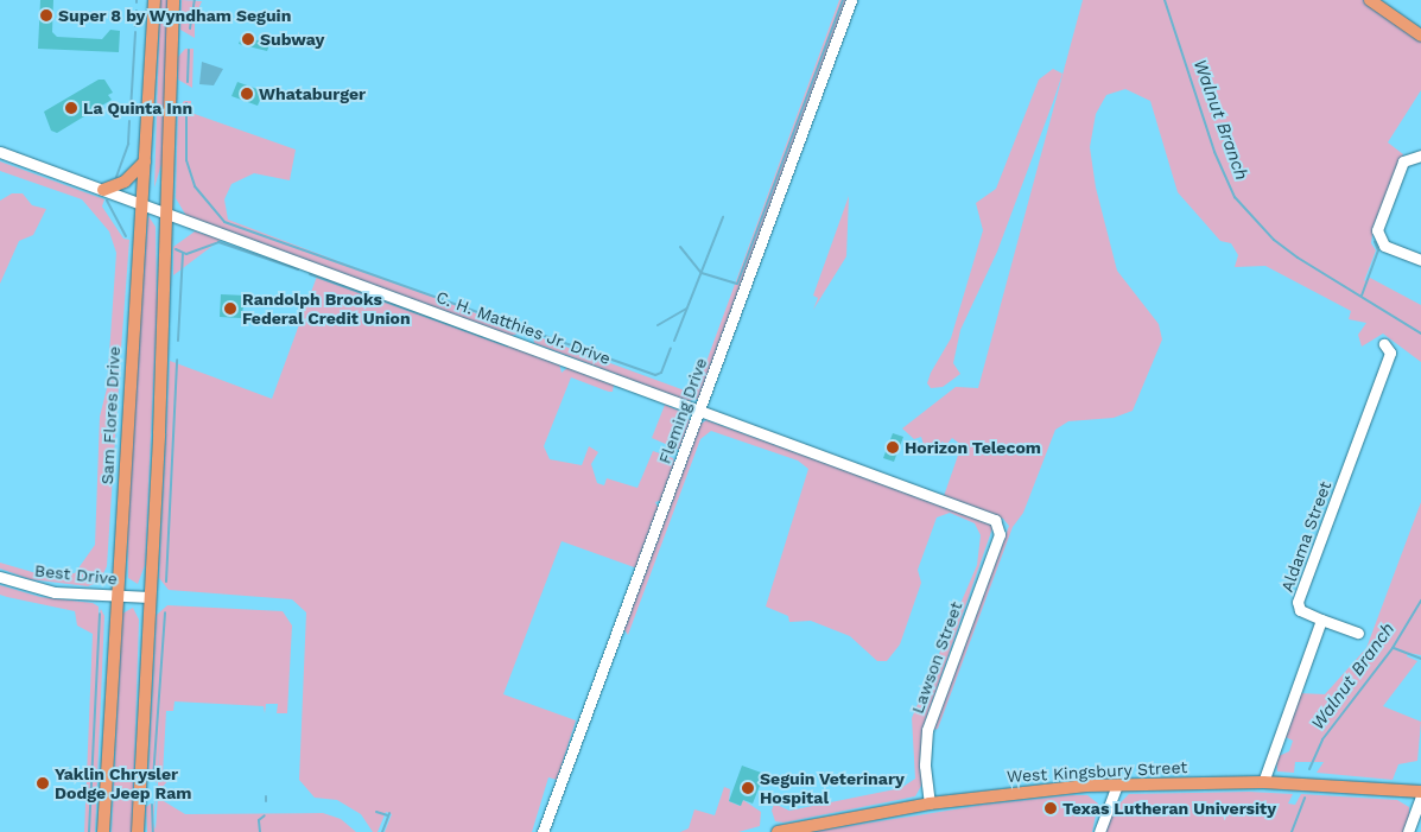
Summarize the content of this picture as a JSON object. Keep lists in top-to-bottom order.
{
  "streets": {
    "main road": ["Sam Flores Drive", "West Kingsbury Street"],
    "street": [
      "C. H. Matthies Jr. Drive",
      "Fleming Drive",
      "Aldama Street",
      "Best Drive",
      "Lawson Street"
    ]
  },
  "crossings": [
    ["C. H. Matthies Jr. Drive", "Fleming Drive"],
    ["C. H. Matthies Jr. Drive", "Sam Flores Drive"],
    ["C. H. Matthies Jr. Drive", "Lawson Street"],
    ["Sam Flores Drive", "Best Drive"],
    ["Lawson Street", "West Kingsbury Street"]
  ],
  "water": ["Walnut Branch"],
  "places": [
    "Super 8 by Wyndham Seguin",
    "Subway",
    "Whataburger",
    "La Quinta Inn",
    "Randolph Brooks Federal Credit Union",
    "Horizon Telecom",
    "Yaklin Chrysler Dodge Jeep Ram",
    "Seguin Veterinary Hospital",
    "Texas Lutheran University"
  ]
}
